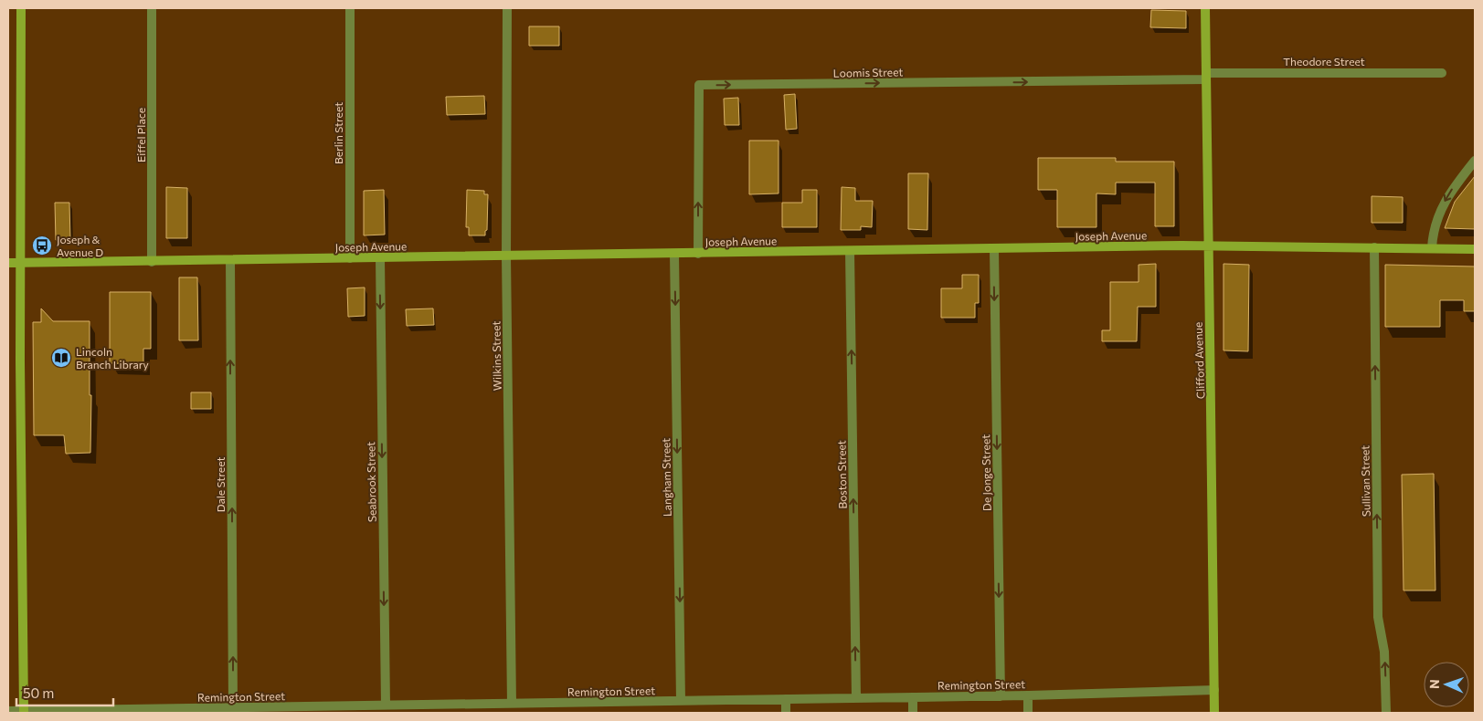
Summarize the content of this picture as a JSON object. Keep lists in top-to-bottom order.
{
  "streets": {
    "main road": ["Joseph Avenue", "Clifford Avenue"],
    "street": [
      "Theodore Street",
      "Loomis Street",
      "Berlin Street",
      "Eiffel Place",
      "Wilkins Street",
      "De Jonge Street",
      "Boston Street",
      "Langham Street",
      "Sullivan Street",
      "Seabrook Street",
      "Dale Street",
      "Remington Street"
    ]
  },
  "crossings": [
    ["Theodore Street", "Loomis Street"],
    ["Theodore Street", "Clifford Avenue"],
    ["Loomis Street", "Joseph Avenue"],
    ["Loomis Street", "Clifford Avenue"],
    ["Berlin Street", "Joseph Avenue"],
    ["Eiffel Place", "Joseph Avenue"],
    ["Joseph Avenue", "Wilkins Street"],
    ["Joseph Avenue", "Clifford Avenue"],
    ["Joseph Avenue", "De Jonge Street"],
    ["Joseph Avenue", "Boston Street"],
    ["Joseph Avenue", "Langham Street"],
    ["Joseph Avenue", "Sullivan Street"],
    ["Joseph Avenue", "Seabrook Street"],
    ["Joseph Avenue", "Dale Street"],
    ["Wilkins Street", "Remington Street"],
    ["Clifford Avenue", "Remington Street"],
    ["De Jonge Street", "Remington Street"],
    ["Boston Street", "Remington Street"],
    ["Langham Street", "Remington Street"],
    ["Seabrook Street", "Remington Street"],
    ["Dale Street", "Remington Street"]
  ],
  "one_way": [
    "De Jonge Street",
    "Boston Street",
    "Langham Street",
    "Sullivan Street",
    "Seabrook Street",
    "Dale Street"
  ],
  "places": {
    "bus stop": ["Joseph & Avenue D"],
    "library": ["Lincoln Branch Library"]
  },
  "scale_bar": "50 m",
  "north": "left"
}
